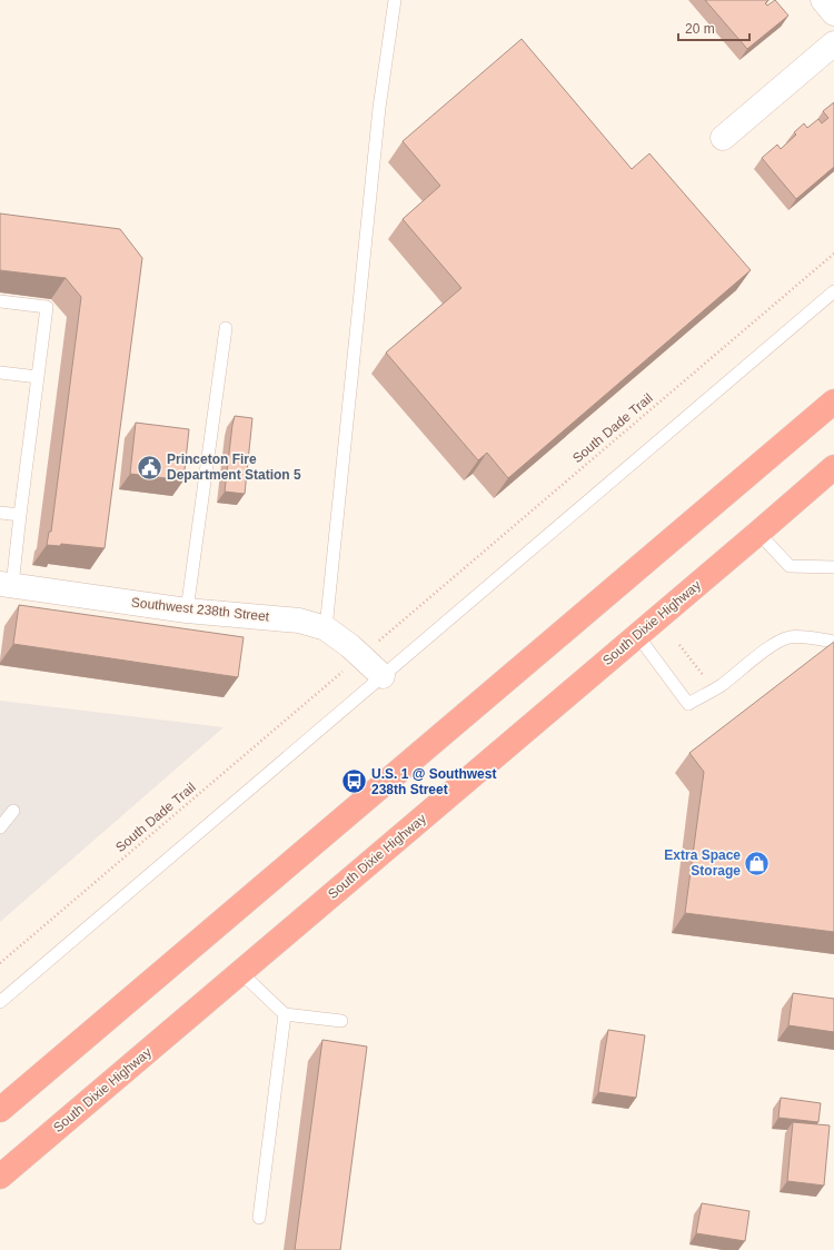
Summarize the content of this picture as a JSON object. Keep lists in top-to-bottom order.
{
  "streets": {
    "highway": ["South Dixie Highway"],
    "street": ["Southwest 238th Street"],
    "path": ["South Dade Trail"]
  },
  "places": {
    "public building": ["Princeton Fire Department Station 5"],
    "bus stop": ["U.S. 1 @ Southwest 238th Street"],
    "shop": ["Extra Space Storage"]
  },
  "scale_bar": "20 m"
}
